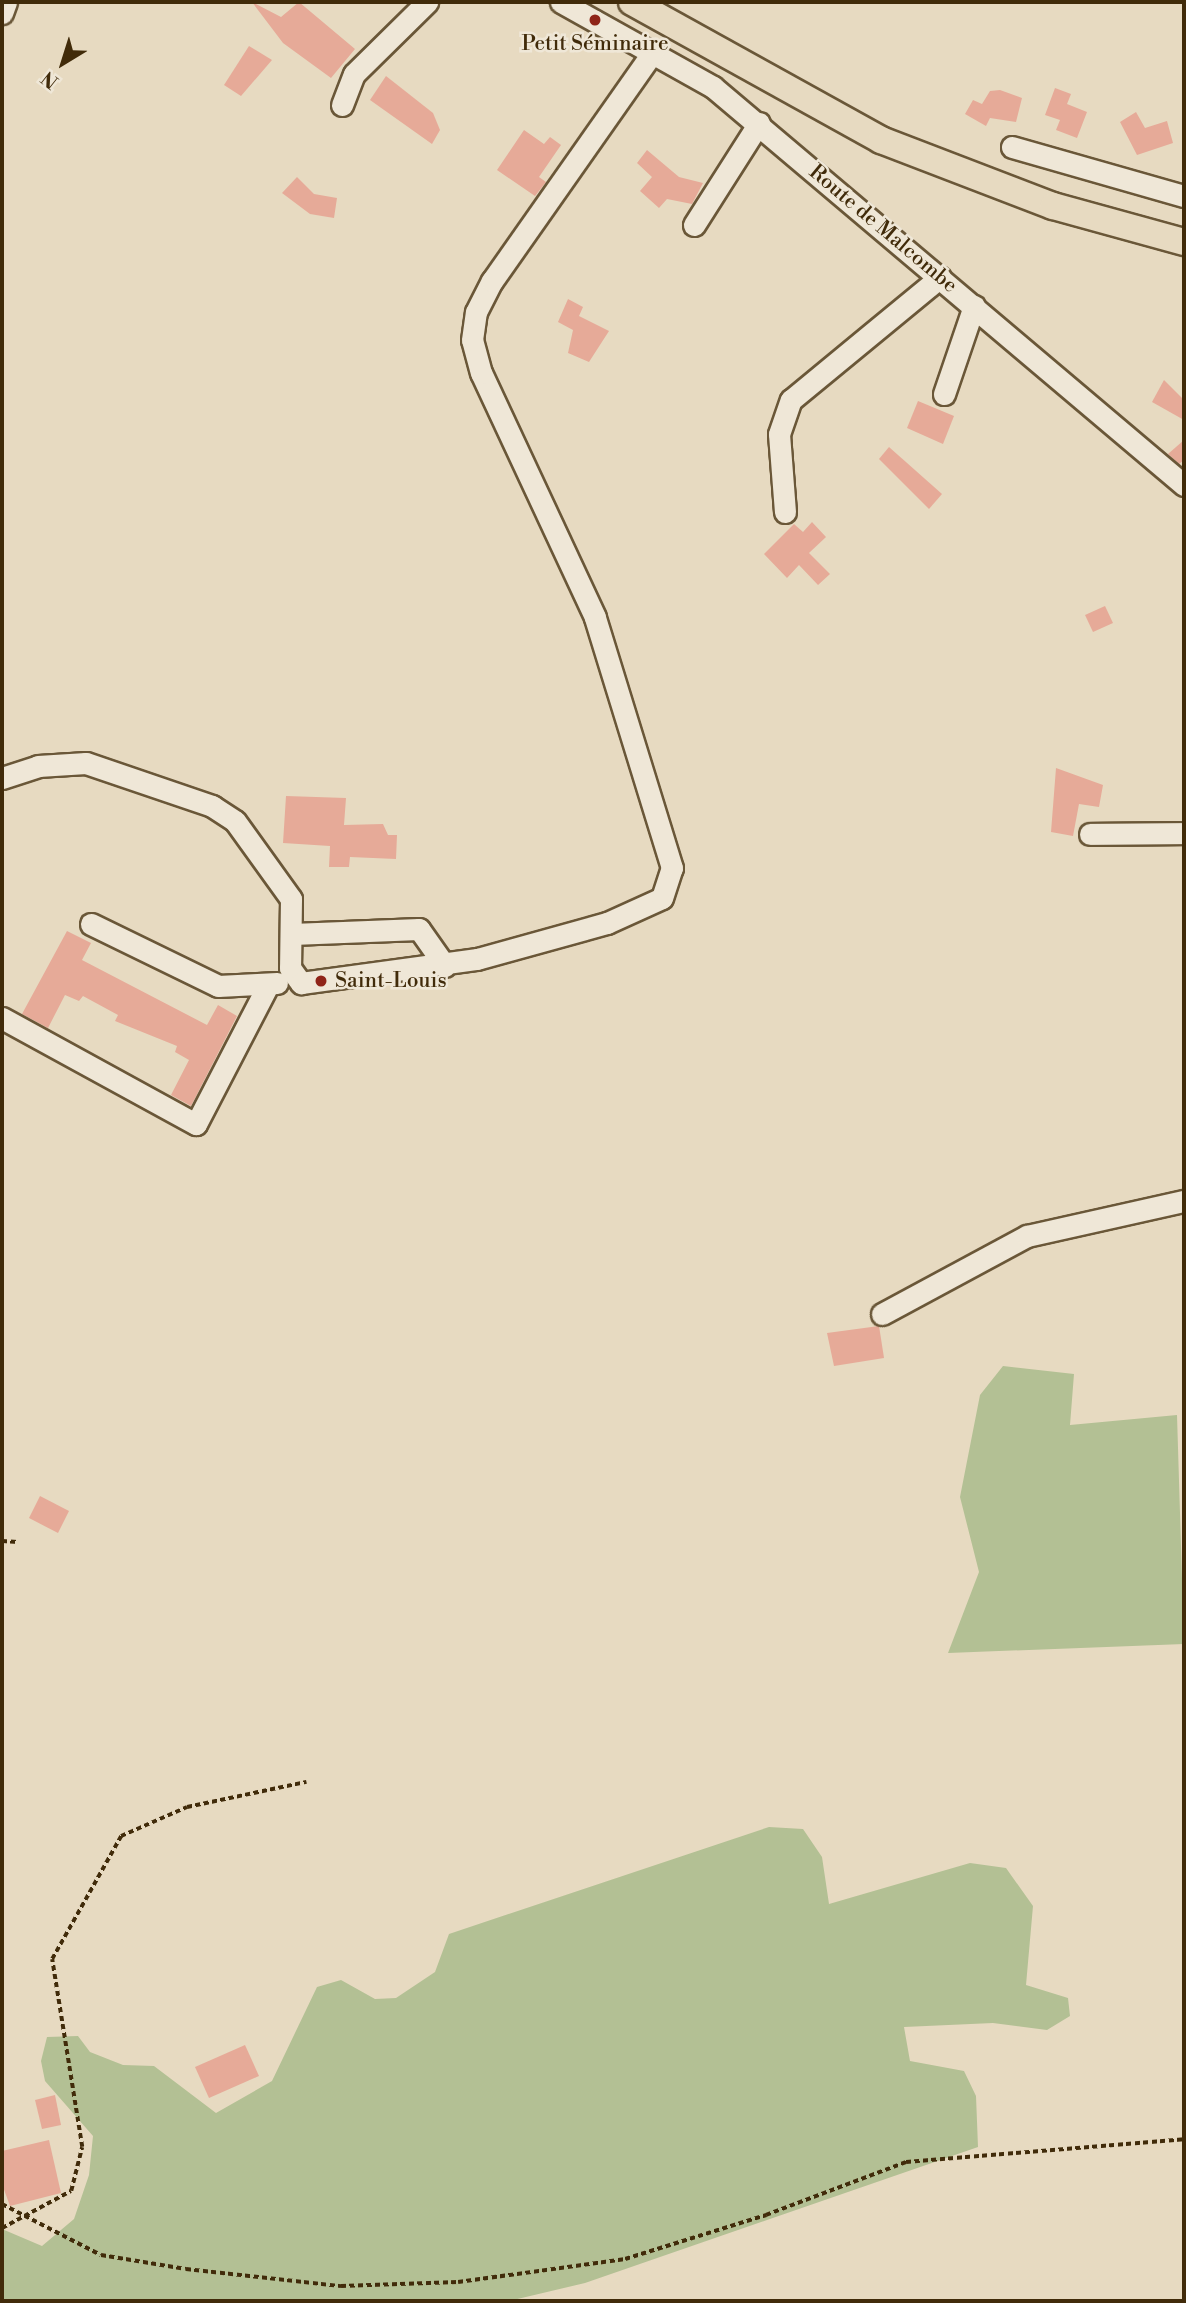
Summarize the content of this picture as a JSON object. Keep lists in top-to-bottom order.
{
  "streets": {
    "street": ["Route de Malcombe"]
  },
  "places": ["Petit Séminaire", "Saint-Louis"],
  "north": "bottom left"
}
